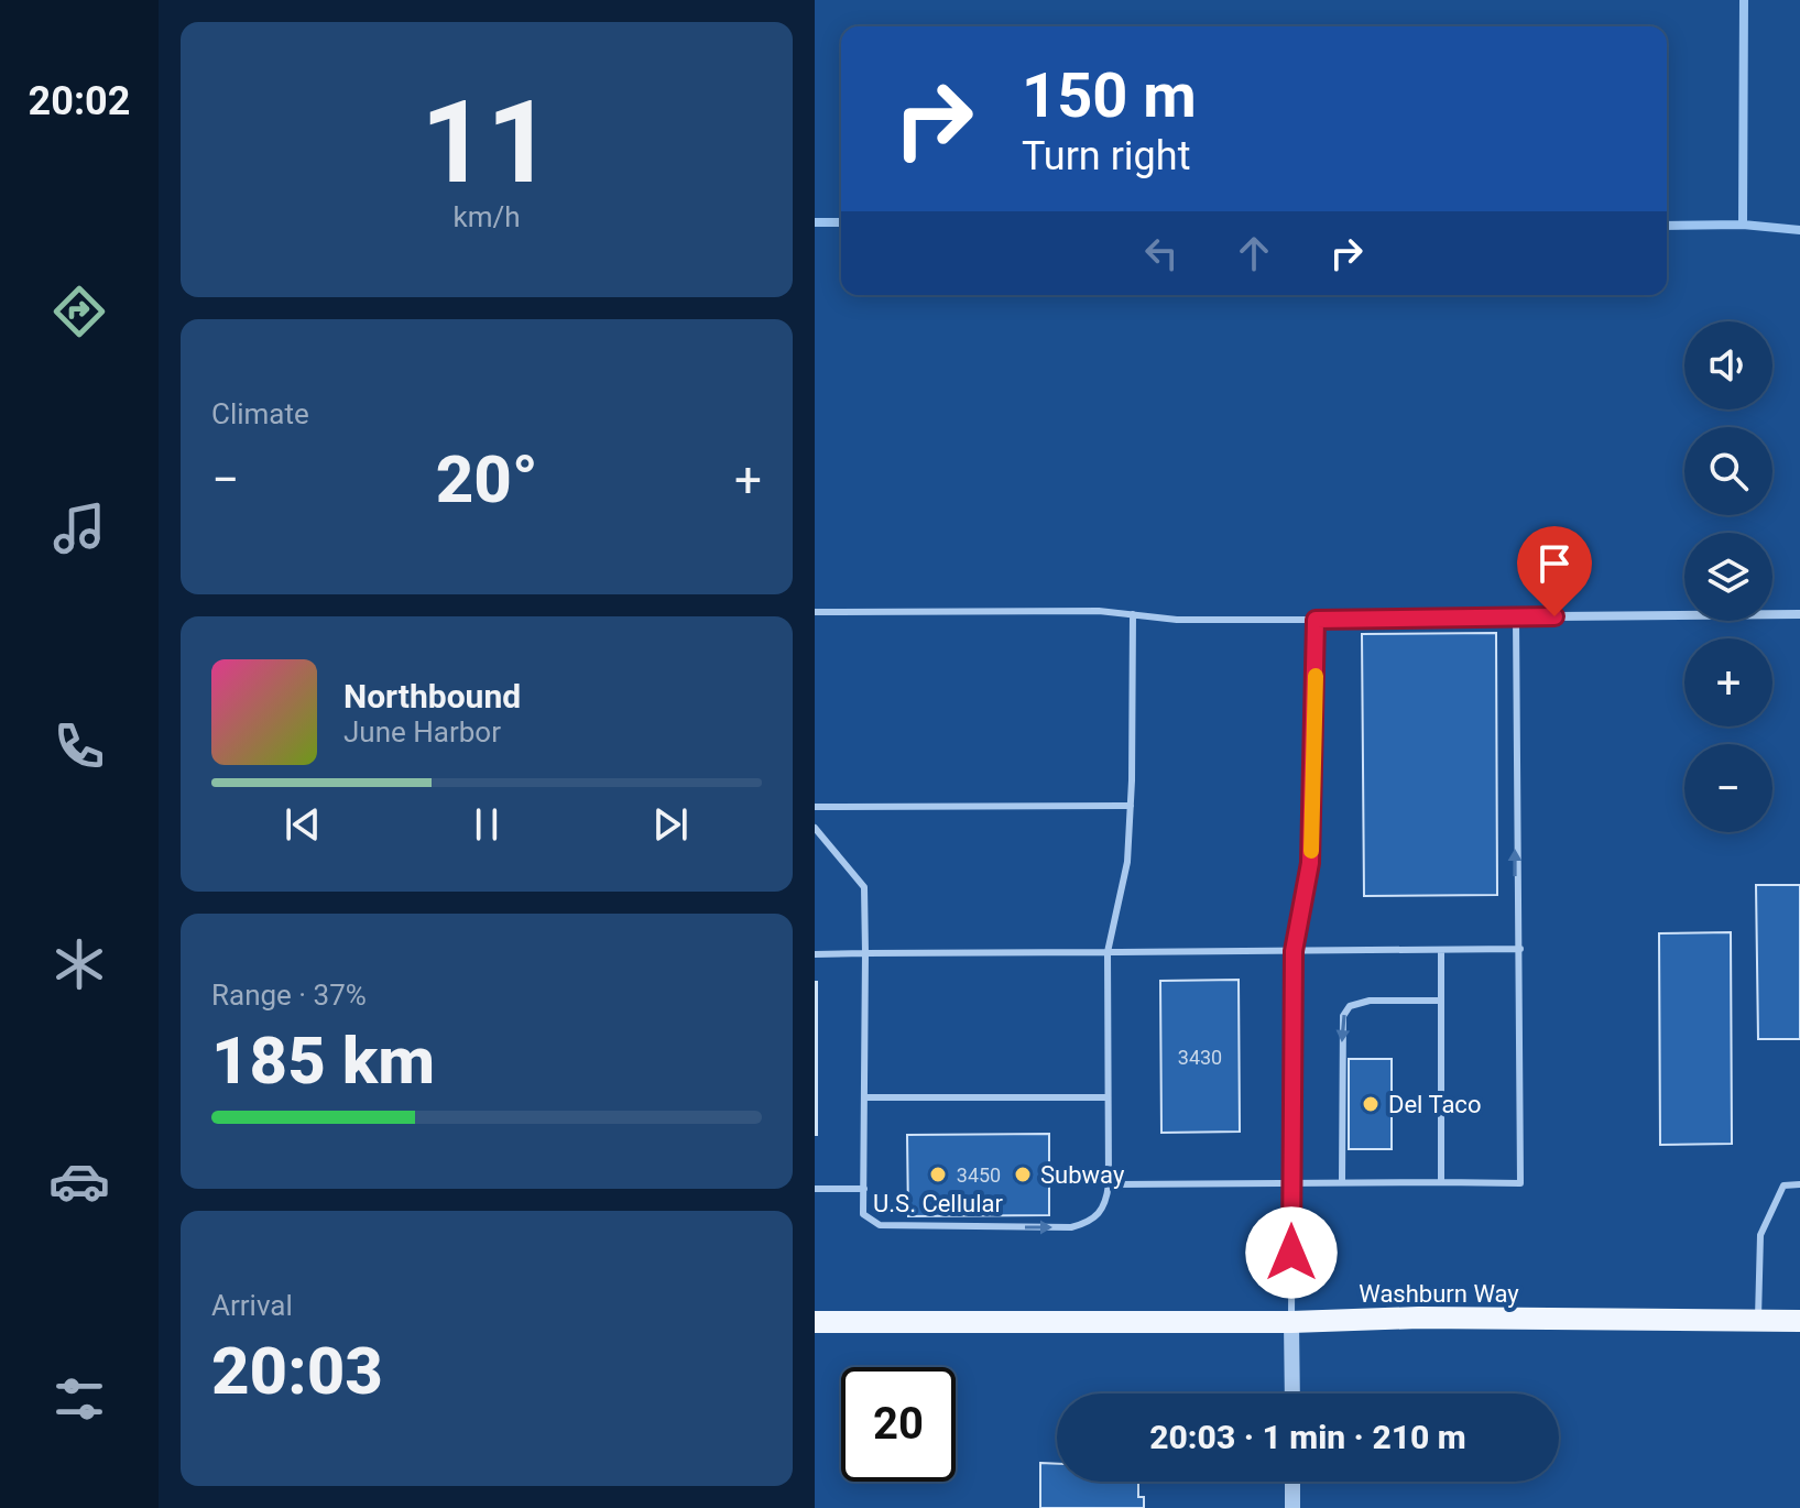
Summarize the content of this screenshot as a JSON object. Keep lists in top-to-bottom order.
{
  "streets": {
    "main road": ["Washburn Way"]
  },
  "places": ["Del Taco", "U.S. Cellular", "Subway"],
  "house_numbers": ["3430", "3450"],
  "page": {
    "tabs": "20:02",
    "tile": [
      ["11", "km/h"],
      "Climate",
      ["Range · 37%", "185 km"],
      ["Arrival", "20:03"]
    ],
    "turn": ["150 m", "Turn right"],
    "map_buttons": ["+", "−"],
    "heat": ["−", "20°", "+"],
    "song": ["Northbound", "June Harbor"],
    "limit": "20",
    "trip": "20:03 · 1 min · 210 m"
  }
}
